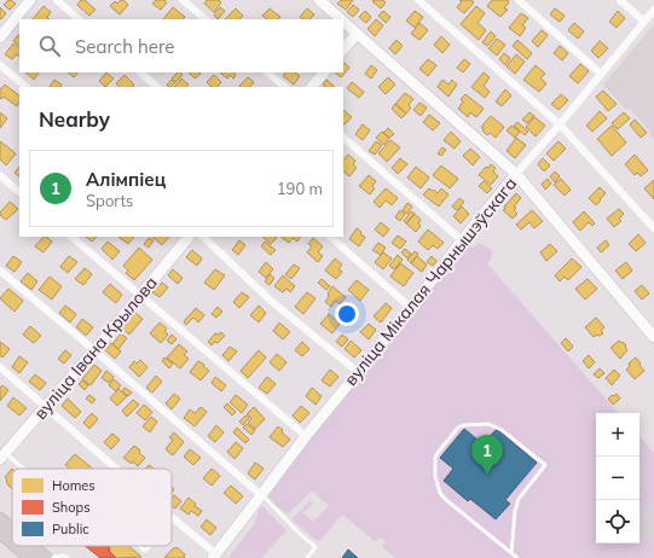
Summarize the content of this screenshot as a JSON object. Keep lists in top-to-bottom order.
{
  "streets": {
    "street": ["вуліца Мікалая Чарнышэўскага", "вуліца Івана Крылова"]
  },
  "legend": ["Homes", "Shops", "Public"],
  "page": {
    "search": "Search here",
    "heading": "Nearby",
    "list": [
      {
        "mark": "1",
        "name": "Алімпіец",
        "note": "Sports",
        "value": "190 m"
      }
    ],
    "map_buttons": ["+", "−"],
    "pins": "1"
  }
}
